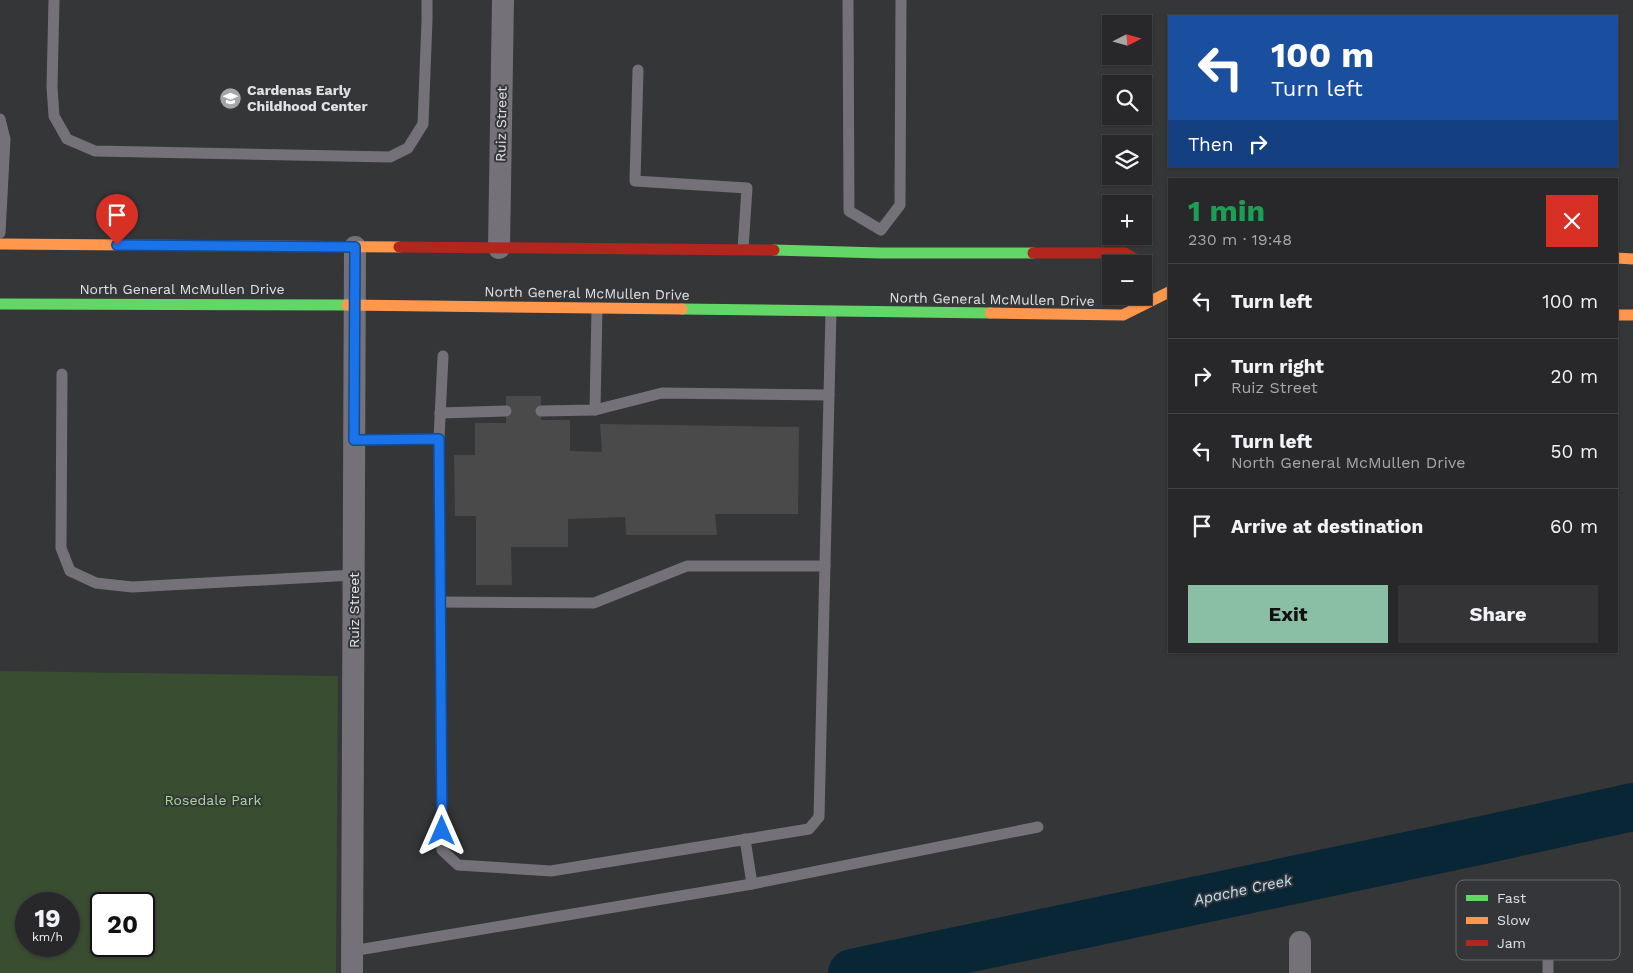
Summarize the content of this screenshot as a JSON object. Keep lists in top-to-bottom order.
{
  "streets": {
    "main road": ["North General McMullen Drive"],
    "street": ["Ruiz Street"]
  },
  "crossings": [
    ["Ruiz Street", "North General McMullen Drive"]
  ],
  "water": ["Apache Creek"],
  "parks": ["Rosedale Park"],
  "places": {
    "school or university": ["Cardenas Early Childhood Center"]
  },
  "legend": ["Fast", "Slow", "Jam"],
  "north": "right",
  "page": {
    "map_buttons": ["+", "−"],
    "turn": ["100 m", "Turn left"],
    "then": "Then",
    "heading": ["1 min", "230 m · 19:48"],
    "list": [
      {
        "name": "Turn left",
        "value": "100 m"
      },
      {
        "name": "Turn right",
        "note": "Ruiz Street",
        "value": "20 m"
      },
      {
        "name": "Turn left",
        "note": "North General McMullen Drive",
        "value": "50 m"
      },
      {
        "name": "Arrive at destination",
        "value": "60 m"
      }
    ],
    "buttons": ["Exit", "Share"],
    "speed": "19 km/h",
    "limit": "20"
  }
}
